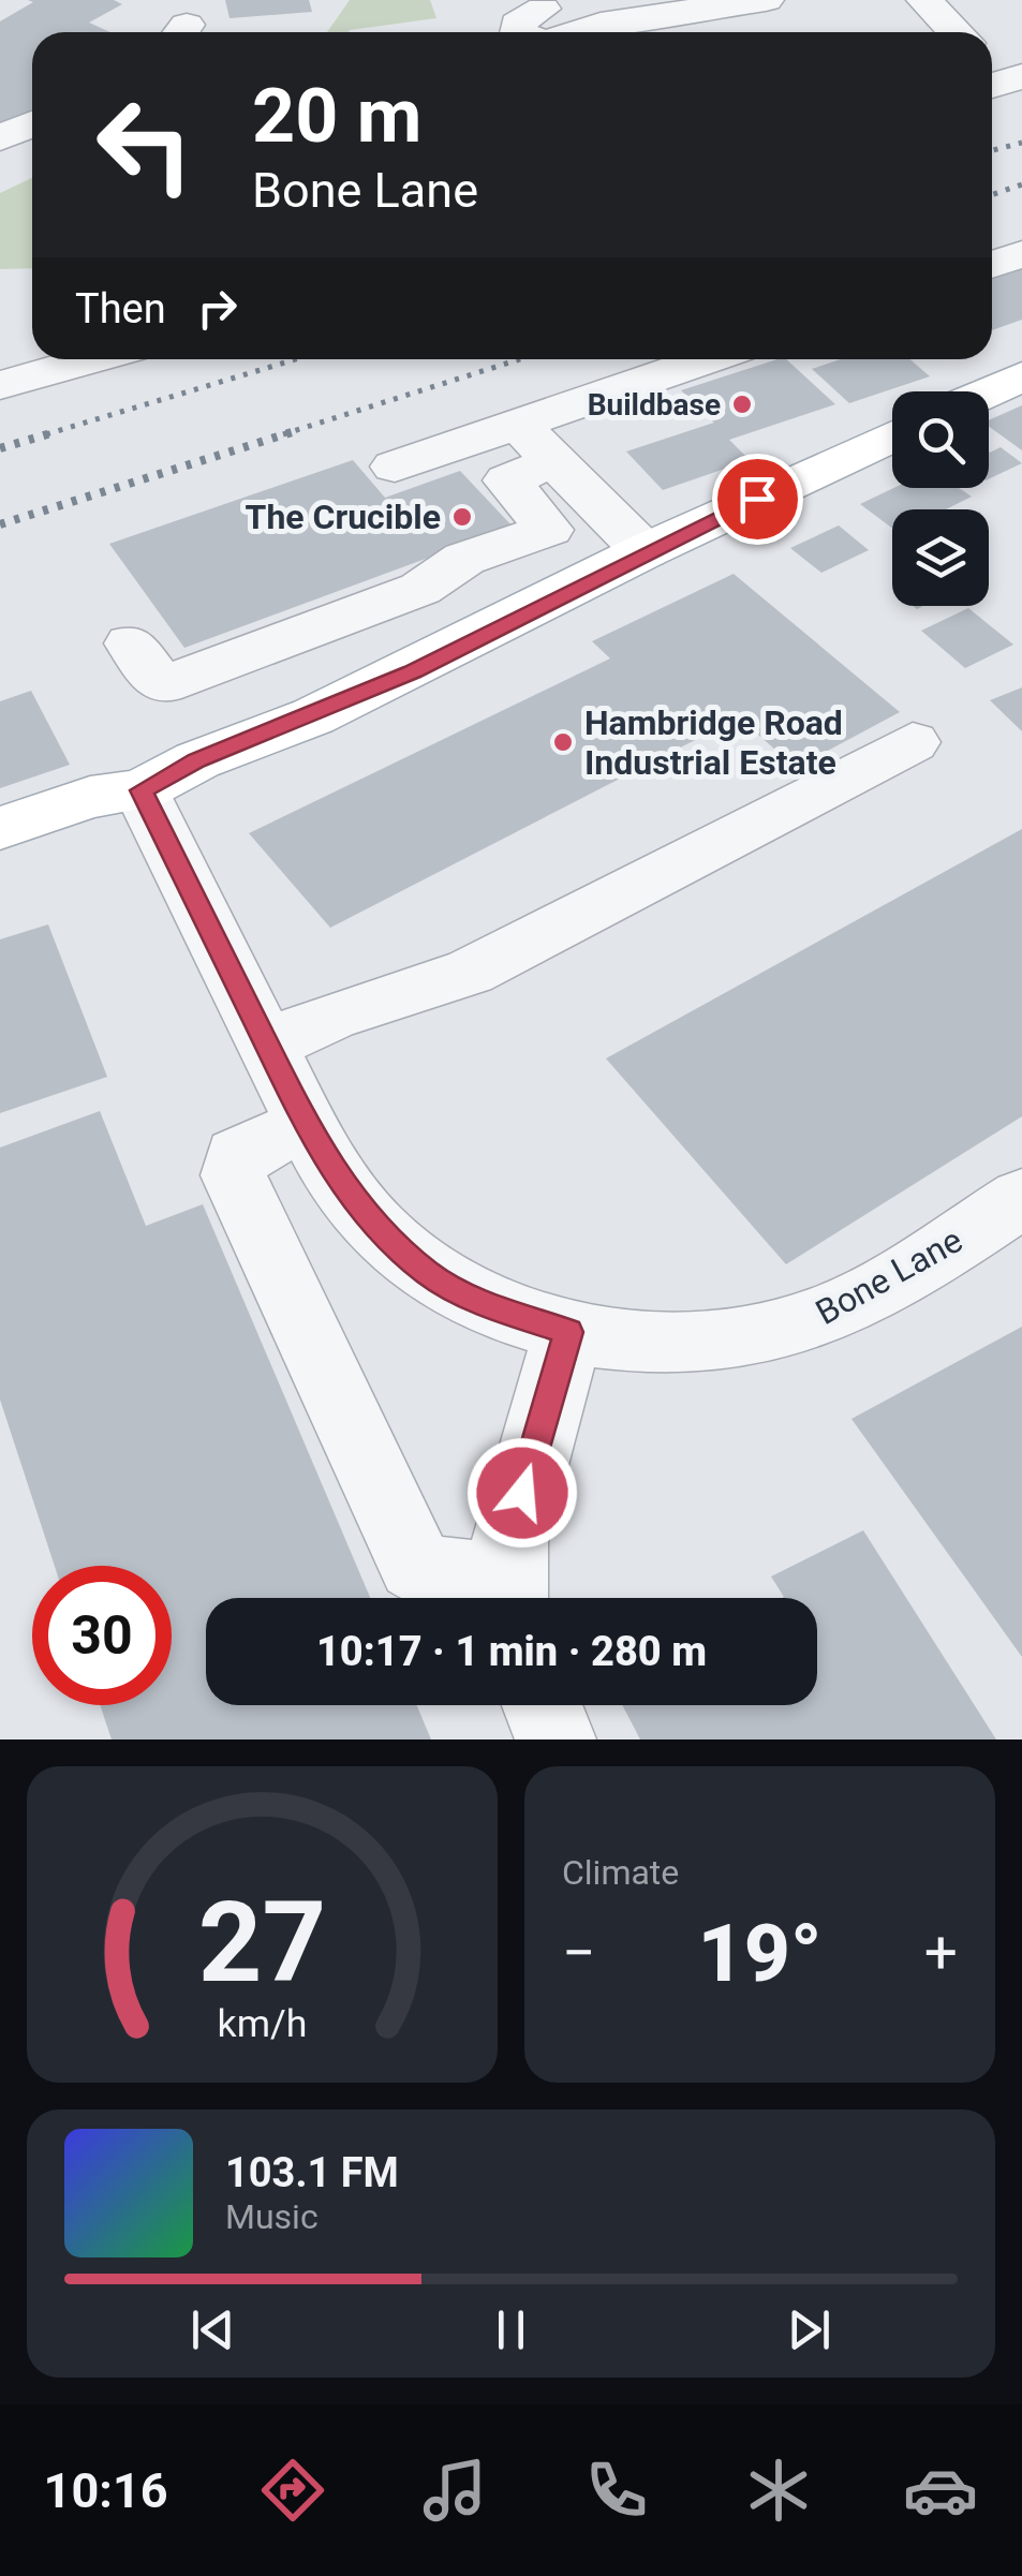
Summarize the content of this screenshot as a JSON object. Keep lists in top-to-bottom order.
{
  "streets": {
    "street": ["Bone Lane"]
  },
  "places": ["Buildbase", "The Crucible", "Hambridge Road Industrial Estate"],
  "page": {
    "turn": ["20 m", "Bone Lane"],
    "then": "Then",
    "limit": "30",
    "trip": "10:17 · 1 min · 280 m",
    "tile": "Climate",
    "heat": ["−", "19°", "+"],
    "song": ["103.1 FM", "Music"],
    "tabs": "10:16",
    "gauge": ["27", "km/h"]
  }
}
